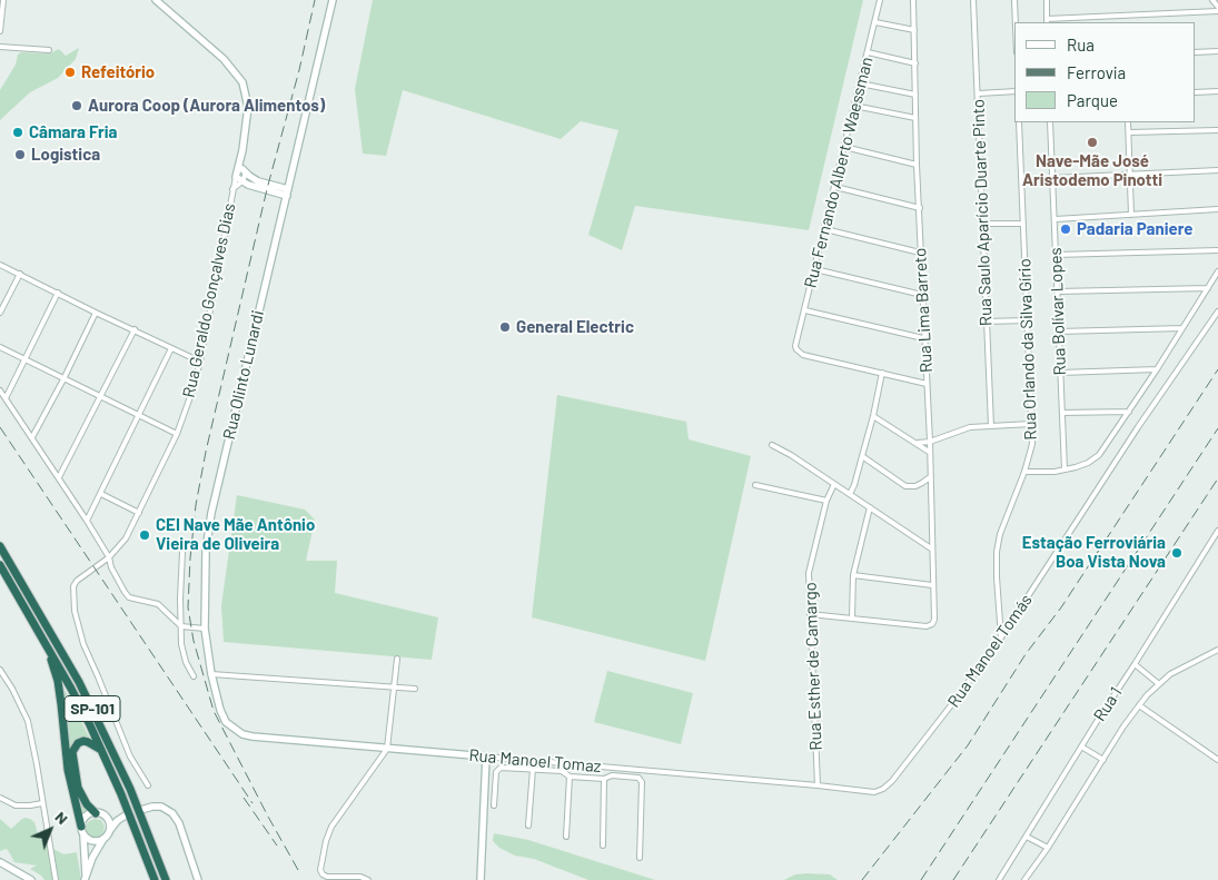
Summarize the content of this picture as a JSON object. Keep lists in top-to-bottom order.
{
  "streets": {
    "highway": ["SP-101"],
    "street": [
      "Rua Fernando Alberto Waessman",
      "Rua Saulo Aparício Duarte Pinto",
      "Rua Geraldo Gonçalves Dias",
      "Rua Lima Barreto",
      "Rua Bolívar Lopes",
      "Rua Orlando da Silva Gírio",
      "Rua Olinto Lunardi",
      "Rua Manoel Tomás",
      "Rua Esther de Camargo",
      "Rua 1",
      "Rua Manoel Tomaz"
    ]
  },
  "crossings": [
    ["Rua Orlando da Silva Gírio", "Rua Manoel Tomás"],
    ["Rua Olinto Lunardi", "Rua Manoel Tomaz"],
    ["Rua Manoel Tomás", "Rua Esther de Camargo"],
    ["Rua Manoel Tomás", "Rua Manoel Tomaz"],
    ["Rua Esther de Camargo", "Rua Manoel Tomaz"]
  ],
  "places": [
    "Refeitório",
    "Aurora Coop (Aurora Alimentos)",
    "Câmara Fria",
    "Nave-Mãe José Aristodemo Pinotti",
    "Logistica",
    "Padaria Paniere",
    "General Electric",
    "CEI Nave Mãe Antônio Vieira de Oliveira",
    "Estação Ferroviária Boa Vista Nova"
  ],
  "legend": ["Rua", "Ferrovia", "Parque"],
  "north": "top right"
}
